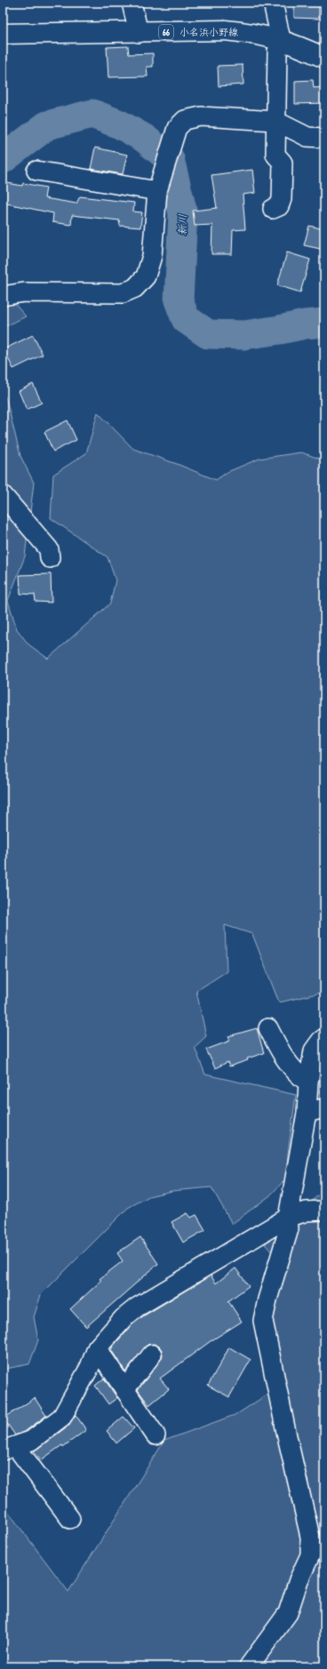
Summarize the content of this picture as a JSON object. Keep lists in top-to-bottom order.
{
  "streets": {
    "main road": ["66", "小名浜小野線"]
  },
  "water": ["新川"]
}
